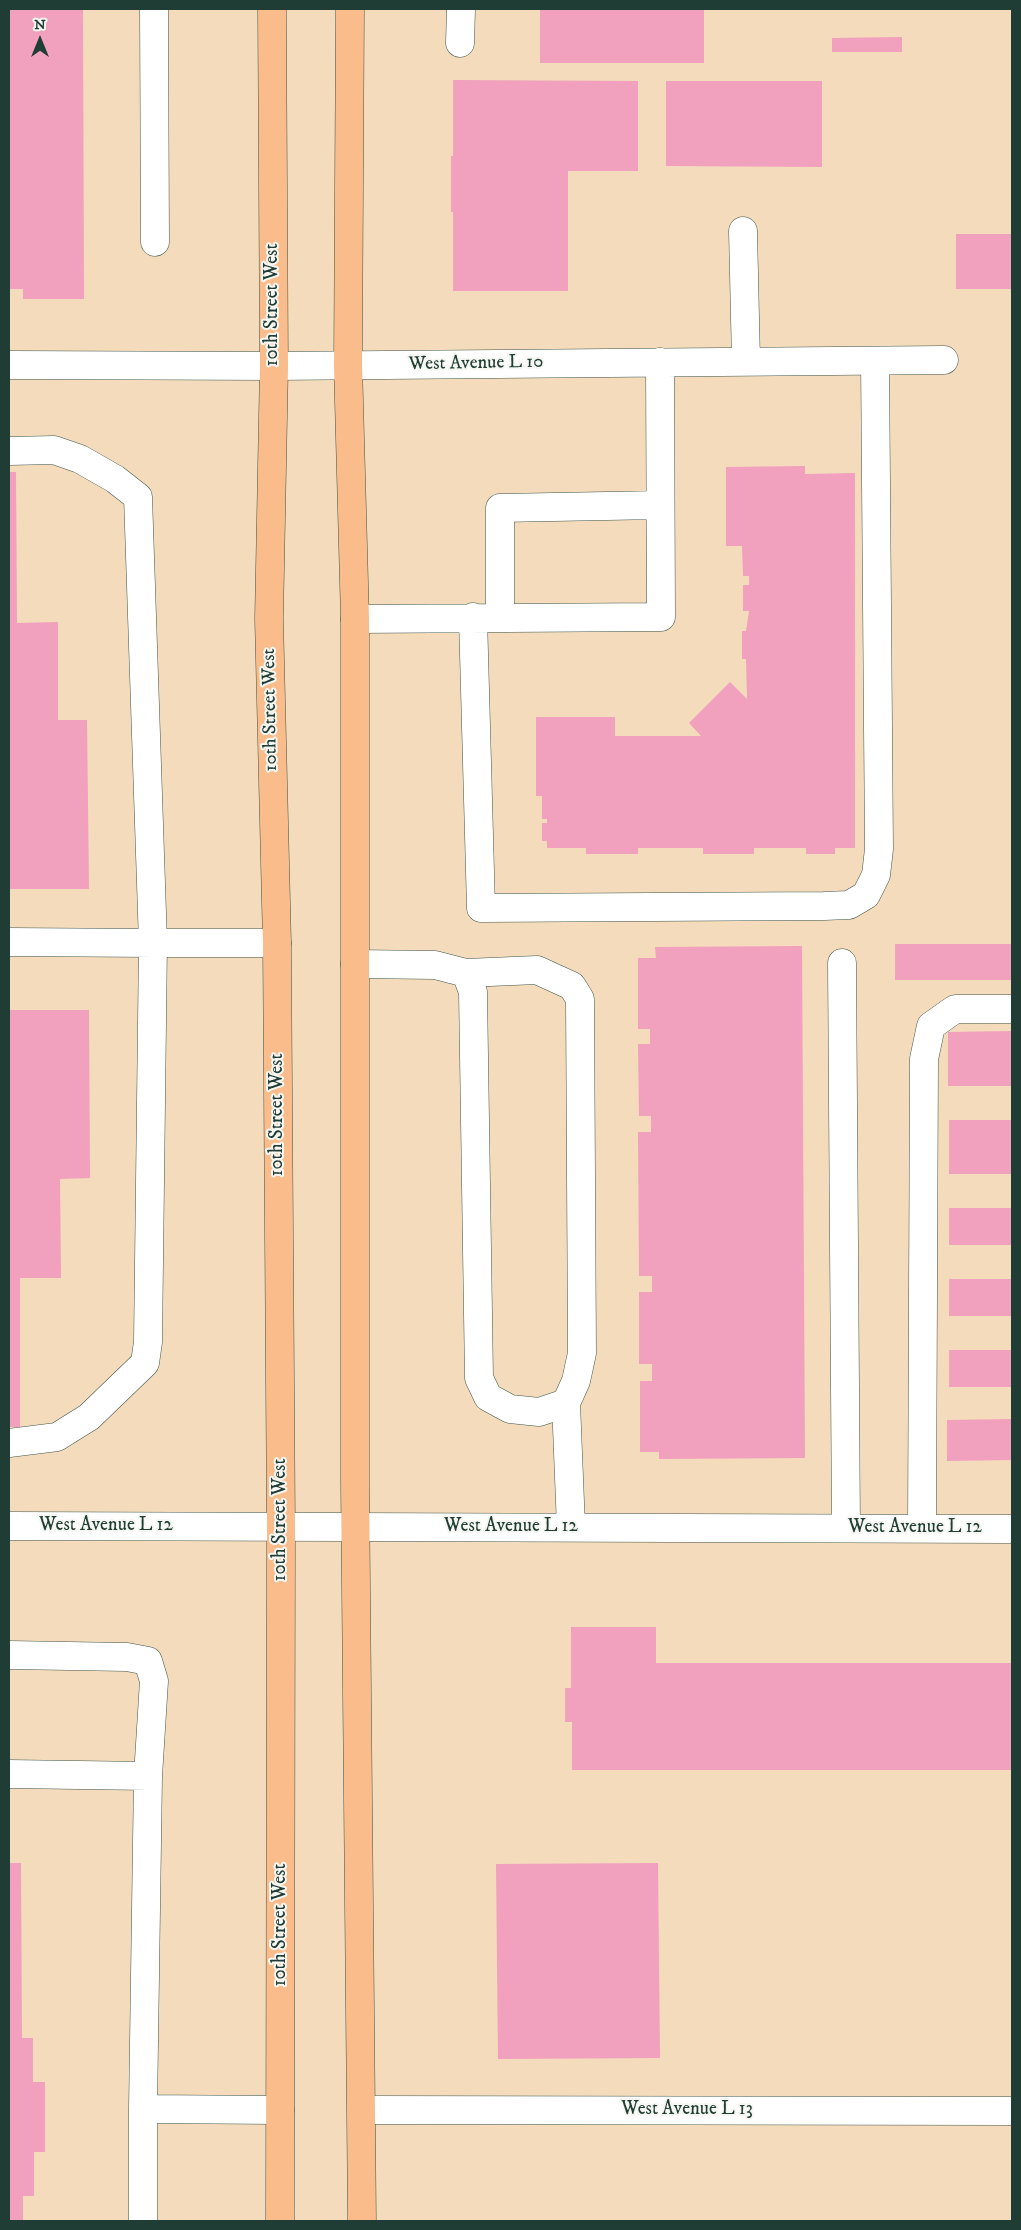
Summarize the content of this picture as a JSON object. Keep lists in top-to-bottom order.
{
  "streets": {
    "main road": ["10th Street West"],
    "street": ["West Avenue L 10", "West Avenue L 12", "West Avenue L 13"]
  },
  "crossings": [
    ["10th Street West", "West Avenue L 10"],
    ["10th Street West", "West Avenue L 12"]
  ],
  "north": "top"
}
